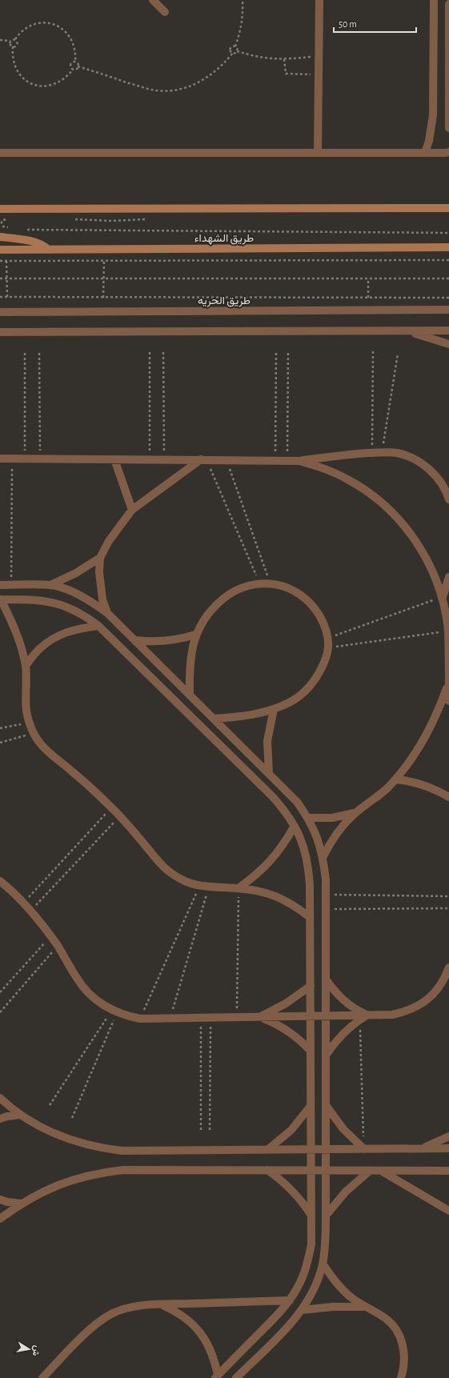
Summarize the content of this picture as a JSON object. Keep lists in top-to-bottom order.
{
  "streets": {
    "main road": ["طريق الشهداء"],
    "street": ["طريق الحريه"]
  },
  "scale_bar": "50 m",
  "north": "right"
}
